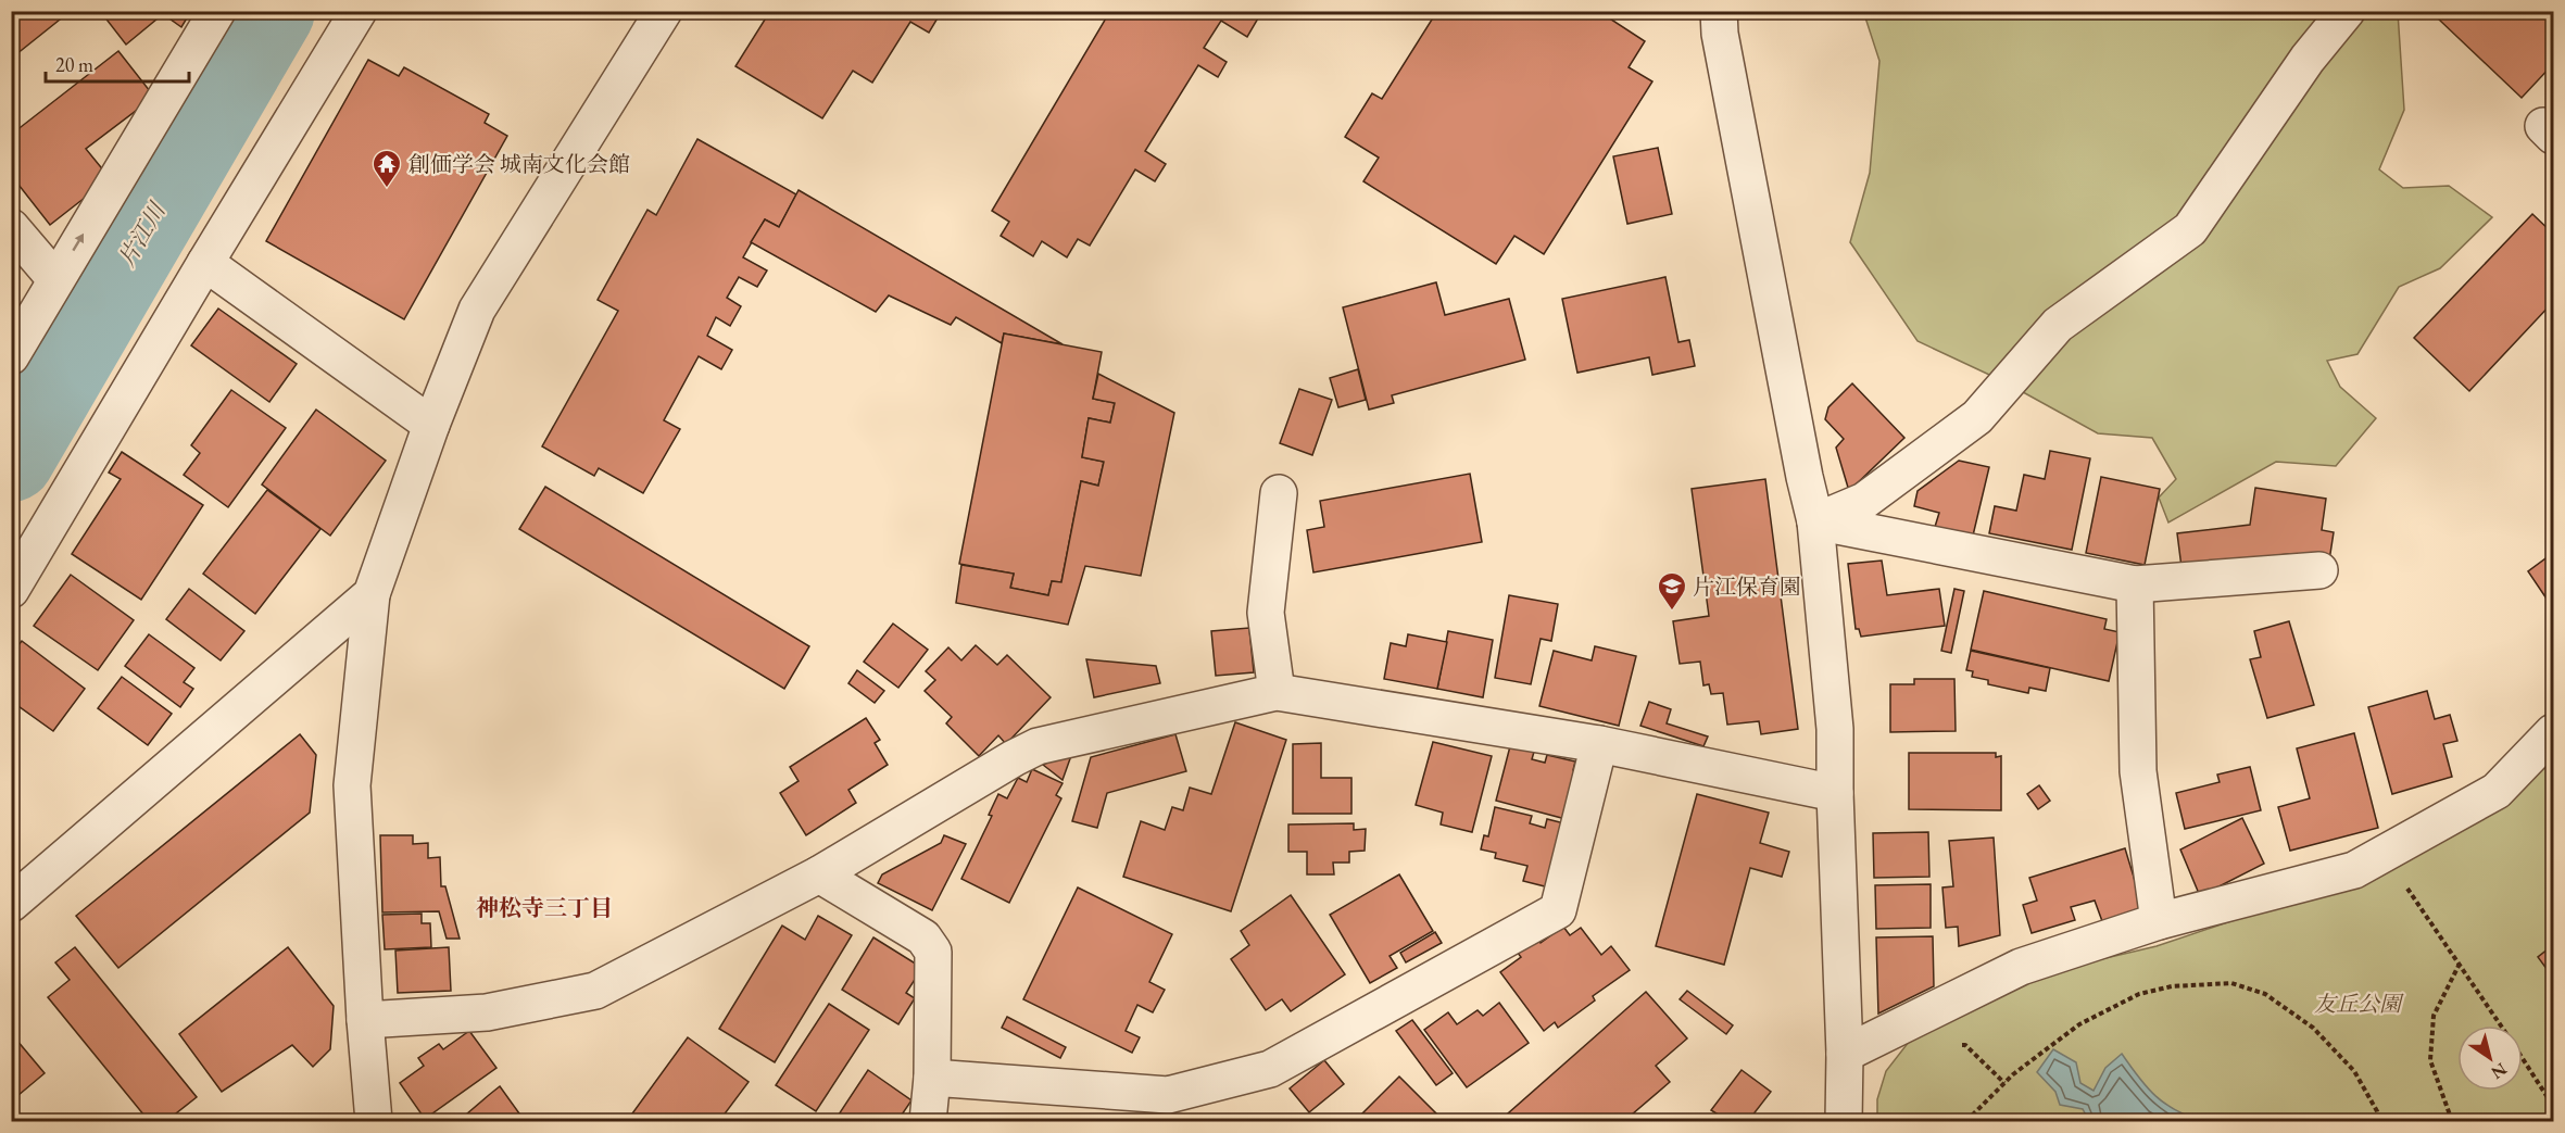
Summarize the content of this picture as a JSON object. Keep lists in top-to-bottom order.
{
  "districts": ["神松寺三丁目"],
  "water": ["片江川"],
  "parks": ["友丘公園"],
  "places": {
    "temple": ["創価学会 城南文化会館"],
    "school or university": ["片江保育園"]
  },
  "scale_bar": "20 m",
  "north": "bottom right"
}
